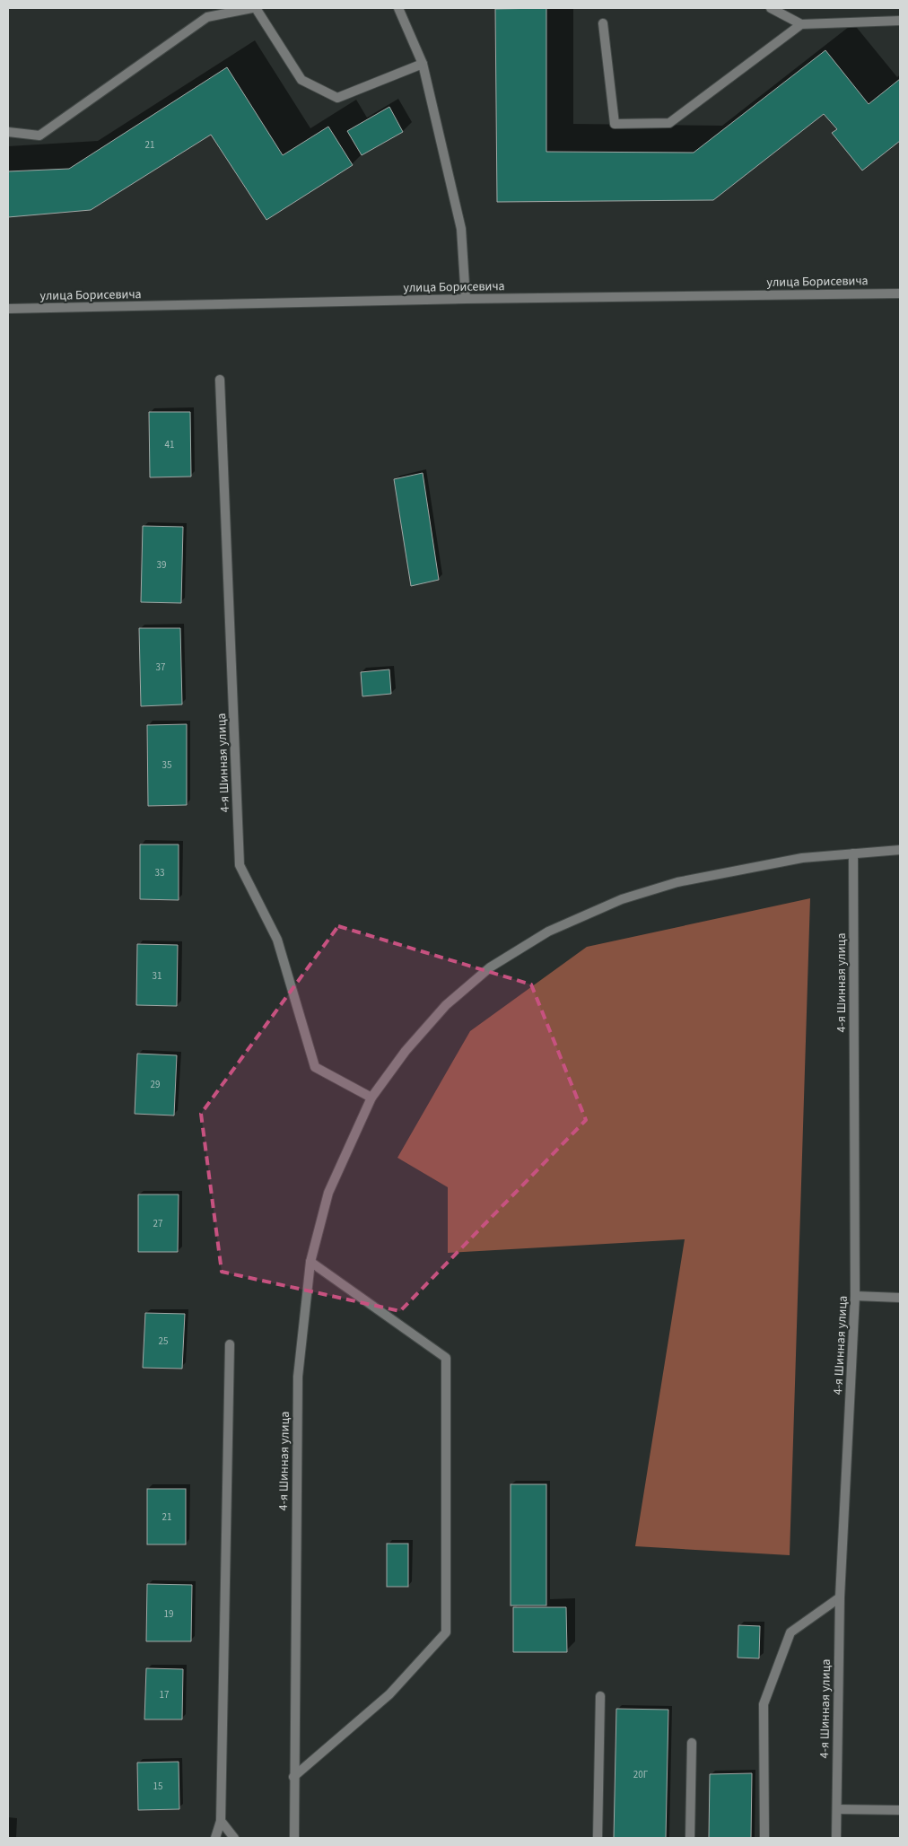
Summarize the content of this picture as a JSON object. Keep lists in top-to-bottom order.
{
  "streets": {
    "street": ["улица Борисевича", "4-я Шинная улица"]
  },
  "house_numbers": [
    "21",
    "41",
    "39",
    "37",
    "35",
    "33",
    "31",
    "29",
    "27",
    "25",
    "21",
    "19",
    "17",
    "20Г",
    "15"
  ]
}
